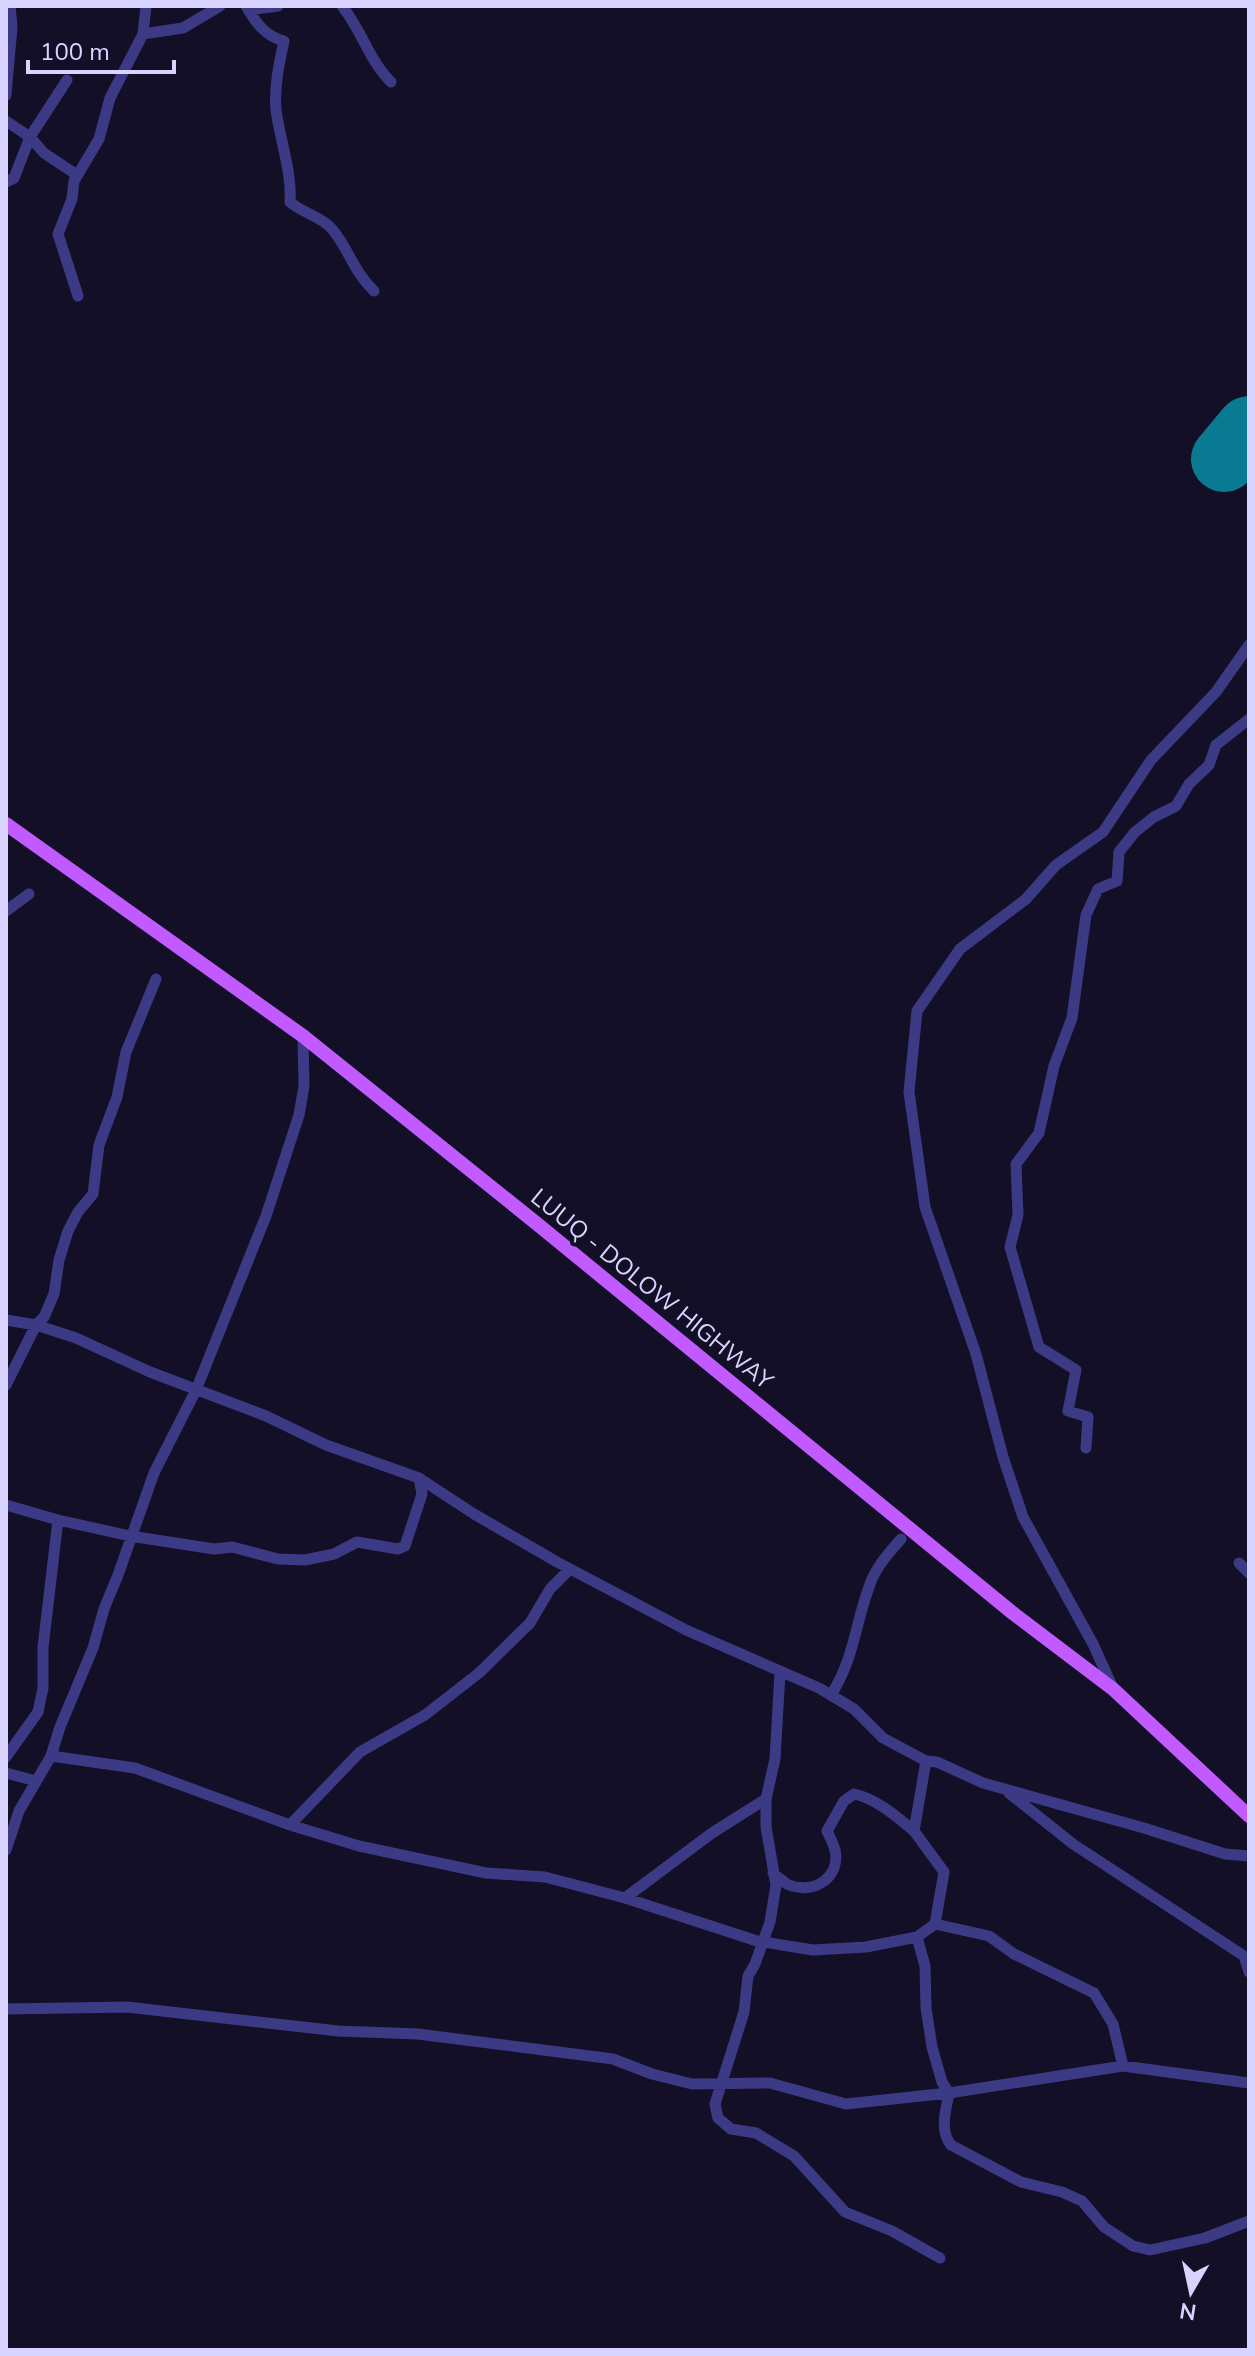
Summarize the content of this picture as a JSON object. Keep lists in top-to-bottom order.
{
  "streets": {
    "main road": ["LUUQ - DOLOW HIGHWAY"]
  },
  "scale_bar": "100 m",
  "north": "bottom"
}
